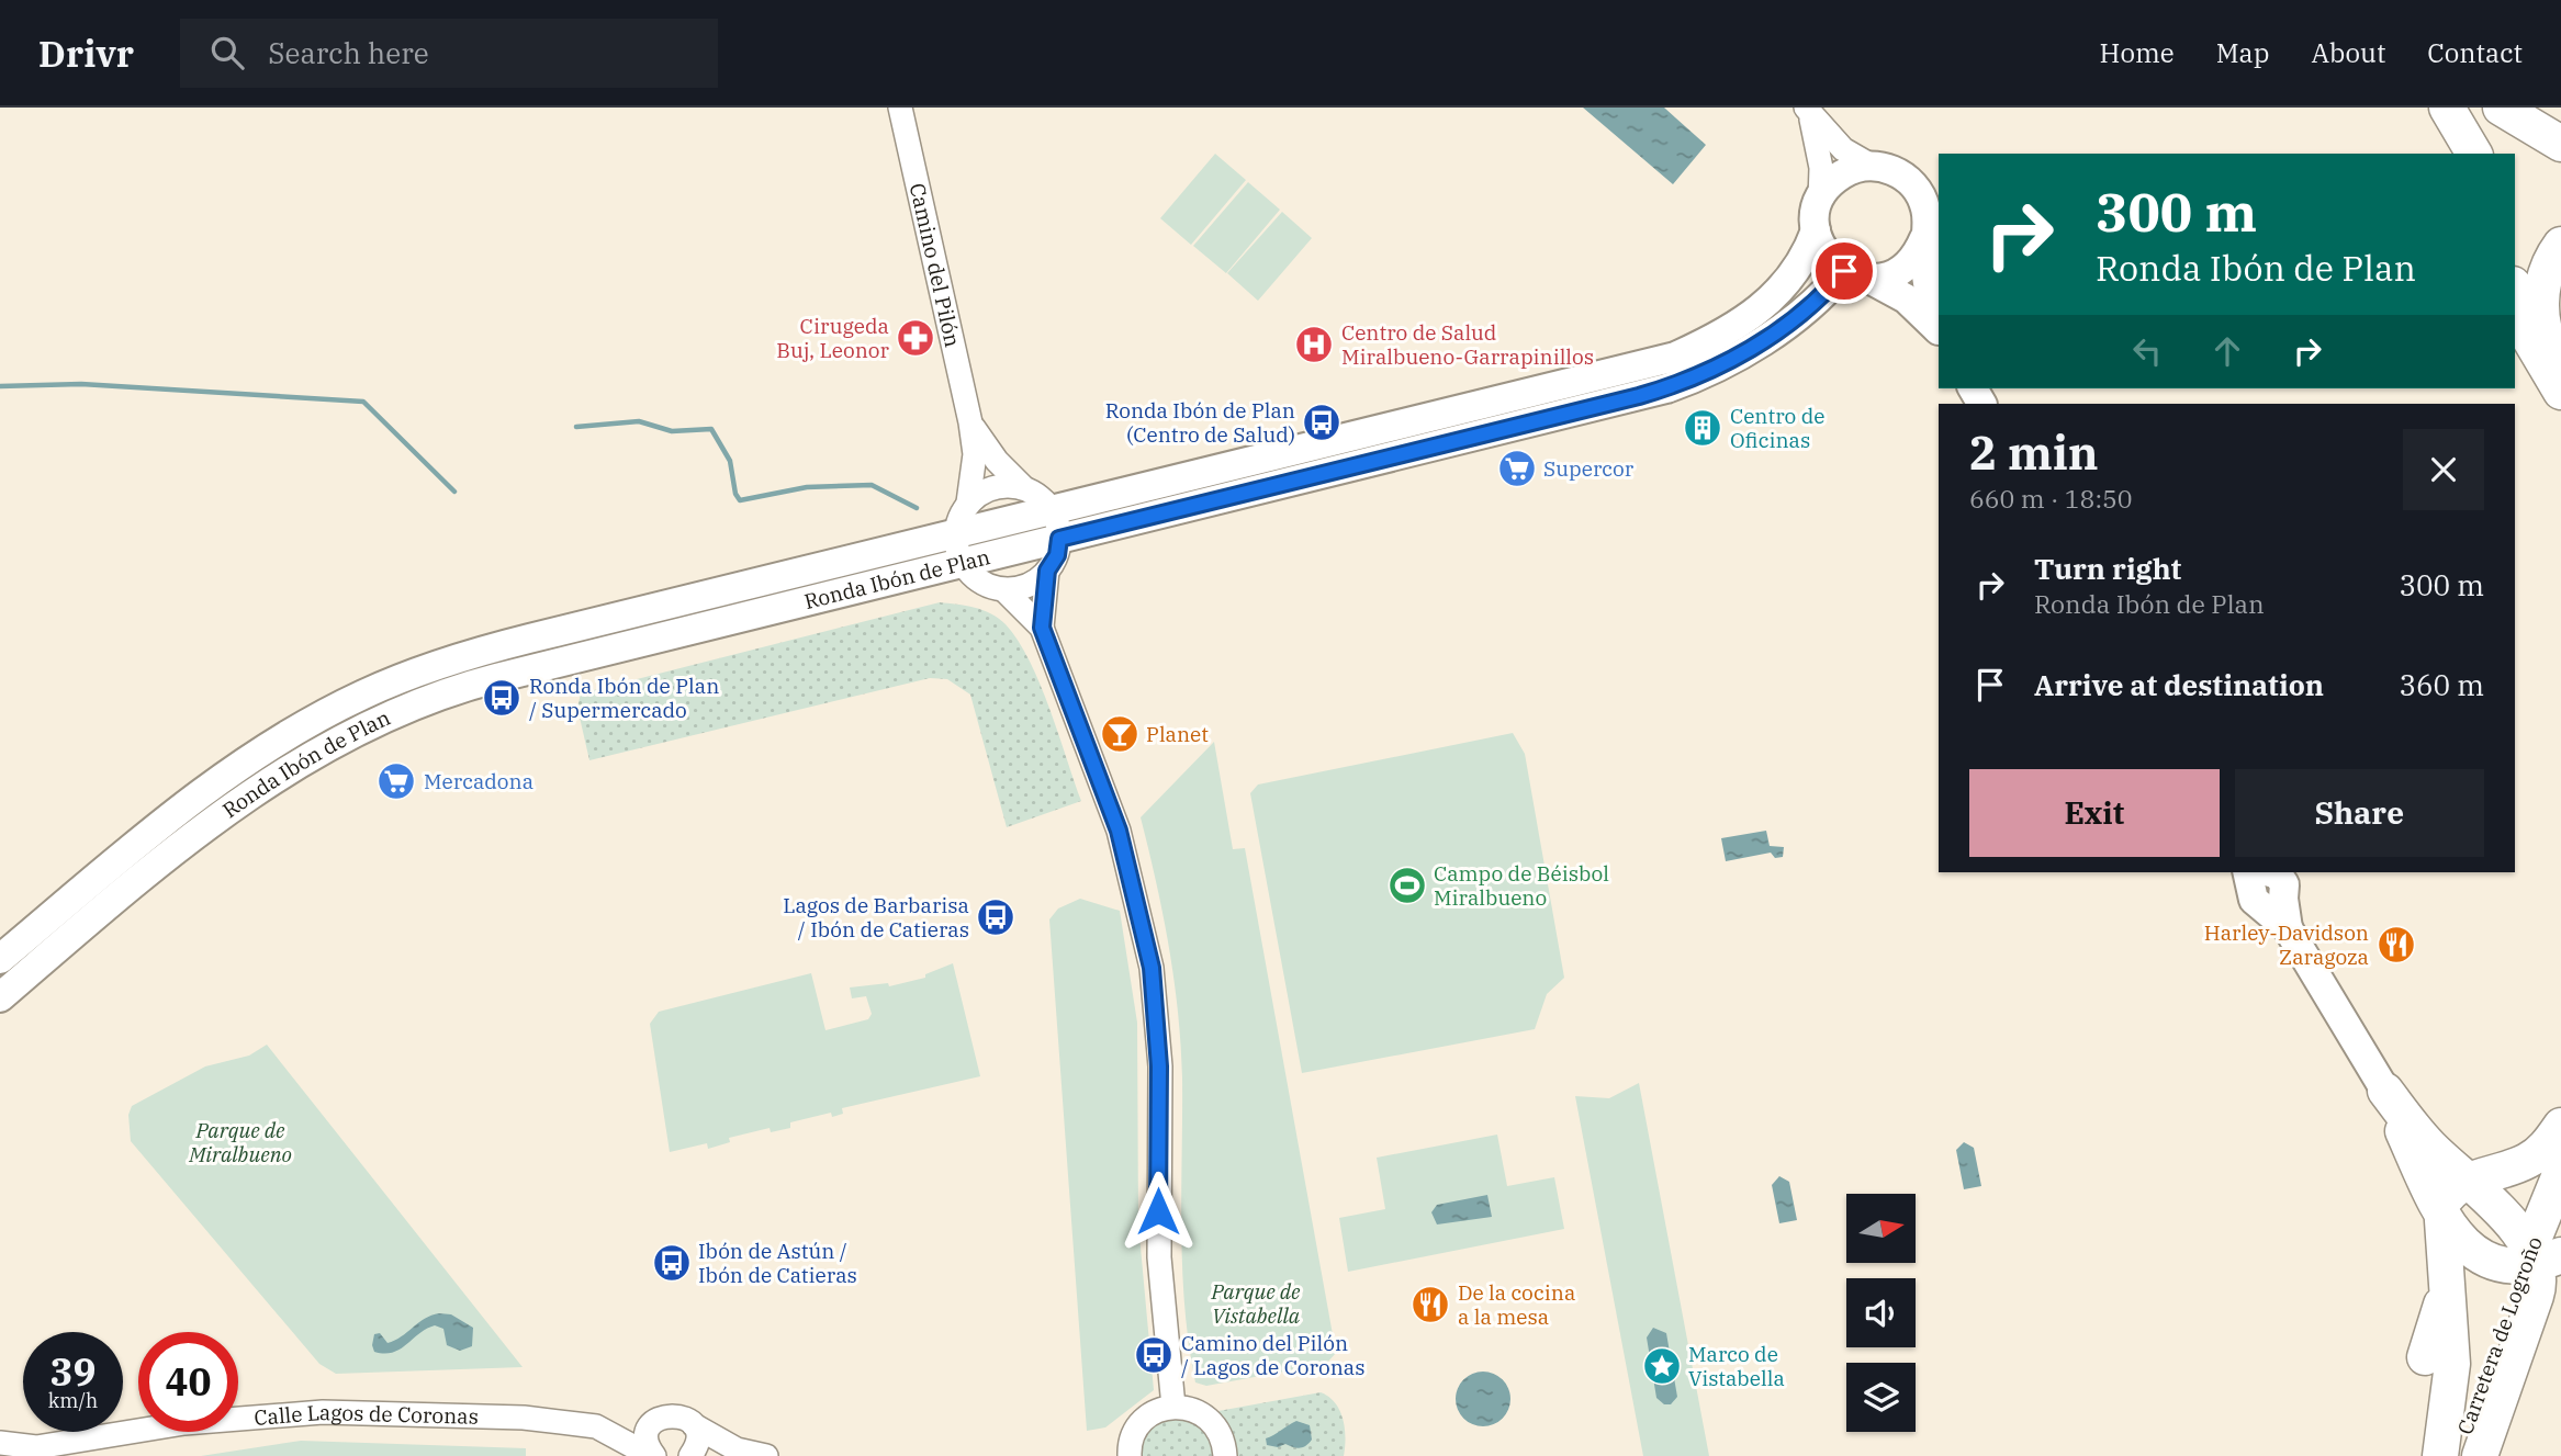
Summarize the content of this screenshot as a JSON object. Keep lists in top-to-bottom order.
{
  "streets": {
    "highway": ["Carretera de Logroño"],
    "main road": ["Ronda Ibón de Plan"],
    "street": ["Camino del Pilón", "Calle Lagos de Coronas"]
  },
  "crossings": [
    ["Camino del Pilón", "Ronda Ibón de Plan"]
  ],
  "parks": ["Parque de Miralbueno", "Parque de Vistabella"],
  "places": {
    "pharmacy": ["Cirugeda Buj, Leonor"],
    "hospital": ["Centro de Salud Miralbueno-Garrapinillos"],
    "bus stop": [
      "Ronda Ibón de Plan (Centro de Salud)",
      "Ronda Ibón de Plan / Supermercado",
      "Lagos de Barbarisa / Ibón de Catieras",
      "Ibón de Astún / Ibón de Catieras",
      "Camino del Pilón / Lagos de Coronas"
    ],
    "building": ["Centro de Oficinas"],
    "supermarket": ["Supercor", "Mercadona"],
    "bar": ["Planet"],
    "sports": ["Campo de Béisbol Miralbueno"],
    "restaurant": ["Harley-Davidson Zaragoza", "De la cocina a la mesa"],
    "place": ["Marco de Vistabella"]
  },
  "north": "right",
  "page": {
    "header": "Drivr",
    "search": "Search here",
    "nav": [
      "Home",
      "Map",
      "About",
      "Contact"
    ],
    "turn": ["300 m", "Ronda Ibón de Plan"],
    "heading": ["2 min", "660 m · 18:50"],
    "list": [
      {
        "name": "Turn right",
        "note": "Ronda Ibón de Plan",
        "value": "300 m"
      },
      {
        "name": "Arrive at destination",
        "value": "360 m"
      }
    ],
    "buttons": ["Exit", "Share"],
    "speed": "39 km/h",
    "limit": "40"
  }
}
